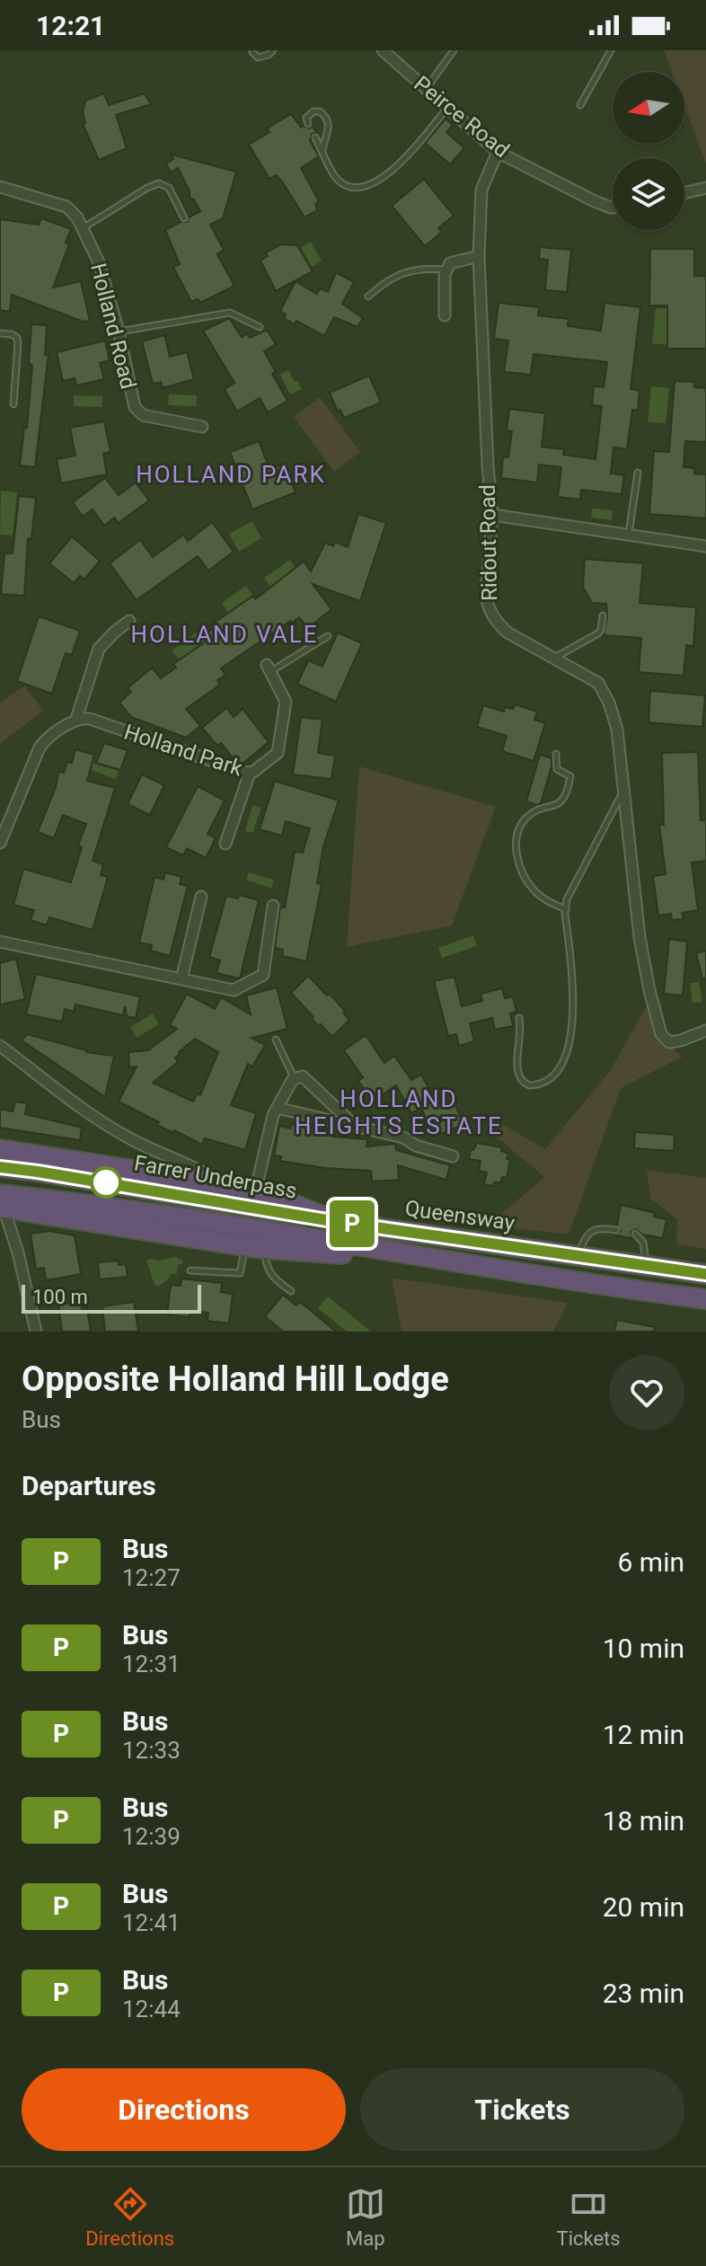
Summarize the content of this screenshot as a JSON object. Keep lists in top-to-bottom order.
{
  "streets": {
    "highway": ["Farrer Underpass", "Queensway"],
    "street": [
      "Peirce Road",
      "Holland Road",
      "Ridout Road",
      "Holland Park"
    ]
  },
  "crossings": [
    ["Peirce Road", "Ridout Road"],
    ["Farrer Underpass", "Queensway"]
  ],
  "districts": ["HOLLAND PARK", "HOLLAND VALE", "HOLLAND HEIGHTS ESTATE"],
  "lines": ["bus line P"],
  "scale_bar": "100 m",
  "north": "left",
  "page": {
    "status": "12:21",
    "on_map": "P",
    "scale": "100 m",
    "heading": [
      ["Opposite Holland Hill Lodge", "Bus"],
      "Departures"
    ],
    "list": [
      {
        "mark": "P",
        "name": "Bus",
        "note": "12:27",
        "value": "6 min"
      },
      {
        "mark": "P",
        "name": "Bus",
        "note": "12:31",
        "value": "10 min"
      },
      {
        "mark": "P",
        "name": "Bus",
        "note": "12:33",
        "value": "12 min"
      },
      {
        "mark": "P",
        "name": "Bus",
        "note": "12:39",
        "value": "18 min"
      },
      {
        "mark": "P",
        "name": "Bus",
        "note": "12:41",
        "value": "20 min"
      },
      {
        "mark": "P",
        "name": "Bus",
        "note": "12:44",
        "value": "23 min"
      }
    ],
    "buttons": ["Directions", "Tickets"],
    "tabs": ["Directions", "Map", "Tickets"]
  }
}
